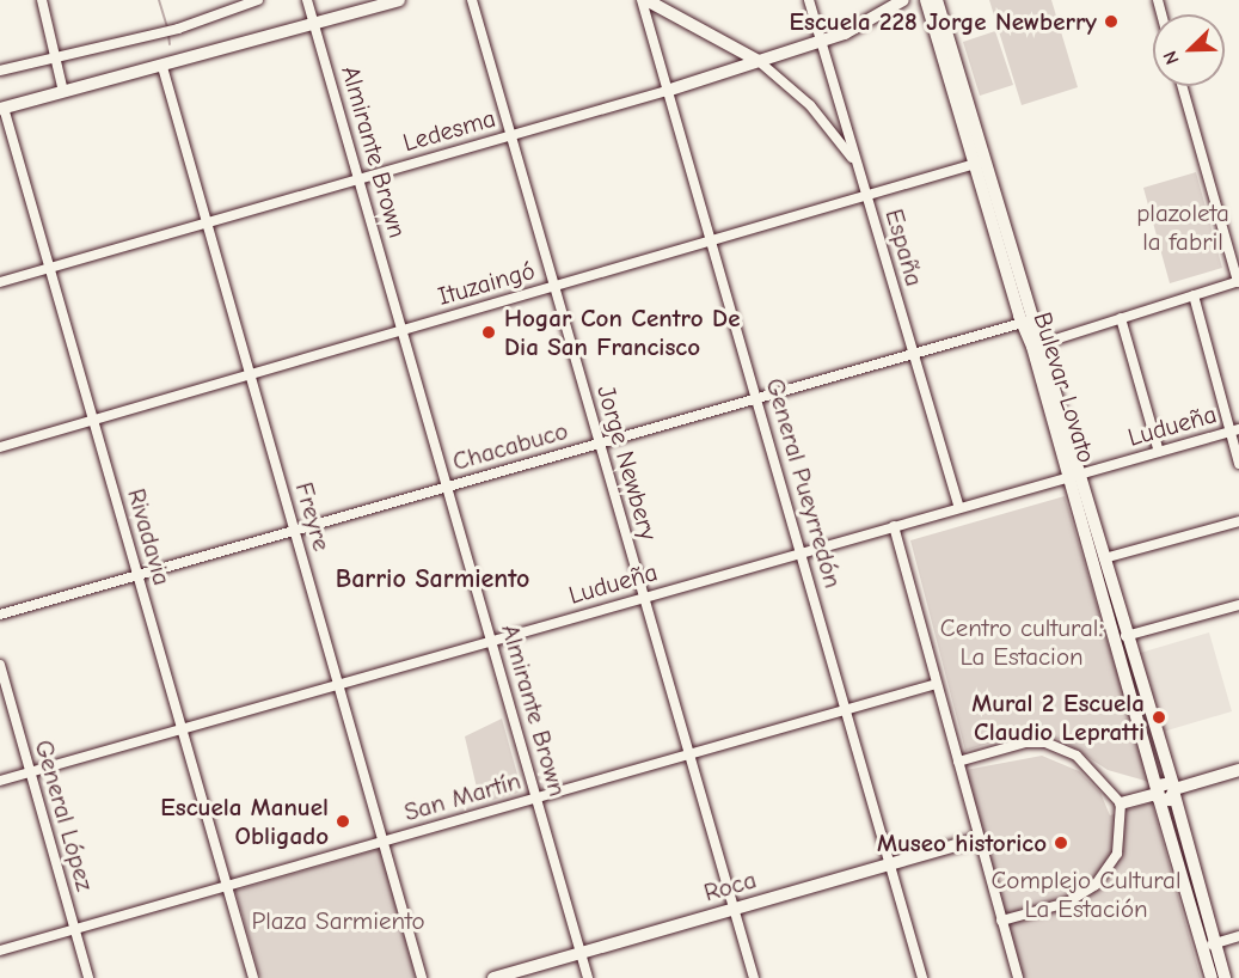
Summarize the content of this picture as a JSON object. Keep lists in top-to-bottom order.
{
  "streets": {
    "main road": ["Ledesma", "Bulevar Lovato", "Roca"],
    "street": [
      "Almirante Brown",
      "España",
      "Ituzaingó",
      "Ludueña",
      "Chacabuco",
      "Jorge Newbery",
      "General Pueyrredón",
      "Freyre",
      "Rivadavia",
      "San Martín",
      "General López"
    ]
  },
  "crossings": [
    ["Ledesma", "Almirante Brown"],
    ["Ledesma", "España"],
    ["Ledesma", "Jorge Newbery"],
    ["Ledesma", "General Pueyrredón"],
    ["Ledesma", "Freyre"],
    ["Ledesma", "Rivadavia"],
    ["Almirante Brown", "Ituzaingó"],
    ["Almirante Brown", "Ludueña"],
    ["Almirante Brown", "Chacabuco"],
    ["Almirante Brown", "San Martín"],
    ["Almirante Brown", "Roca"],
    ["España", "Ituzaingó"],
    ["España", "Ludueña"],
    ["España", "Chacabuco"],
    ["Ituzaingó", "Bulevar Lovato"],
    ["Ituzaingó", "Jorge Newbery"],
    ["Ituzaingó", "General Pueyrredón"],
    ["Ituzaingó", "Freyre"],
    ["Ituzaingó", "Rivadavia"],
    ["Bulevar Lovato", "Ludueña"],
    ["Bulevar Lovato", "Chacabuco"],
    ["Ludueña", "Jorge Newbery"],
    ["Ludueña", "General Pueyrredón"],
    ["Ludueña", "Freyre"],
    ["Ludueña", "Rivadavia"],
    ["Ludueña", "General López"],
    ["Chacabuco", "Jorge Newbery"],
    ["Chacabuco", "General Pueyrredón"],
    ["Chacabuco", "Freyre"],
    ["Chacabuco", "Rivadavia"],
    ["Jorge Newbery", "San Martín"],
    ["Jorge Newbery", "Roca"],
    ["General Pueyrredón", "San Martín"],
    ["General Pueyrredón", "Roca"],
    ["Freyre", "San Martín"],
    ["Rivadavia", "San Martín"],
    ["San Martín", "General López"]
  ],
  "districts": ["Barrio Sarmiento"],
  "parks": [
    "plazoleta la fabril",
    "Centro cultural: La Estacion",
    "Complejo Cultural La Estación",
    "Plaza Sarmiento"
  ],
  "places": [
    "Escuela 228 Jorge Newberry",
    "Hogar Con Centro De Dia San Francisco",
    "Mural 2 Escuela Claudio Lepratti",
    "Escuela Manuel Obligado",
    "Museo historico"
  ],
  "north": "bottom left"
}
